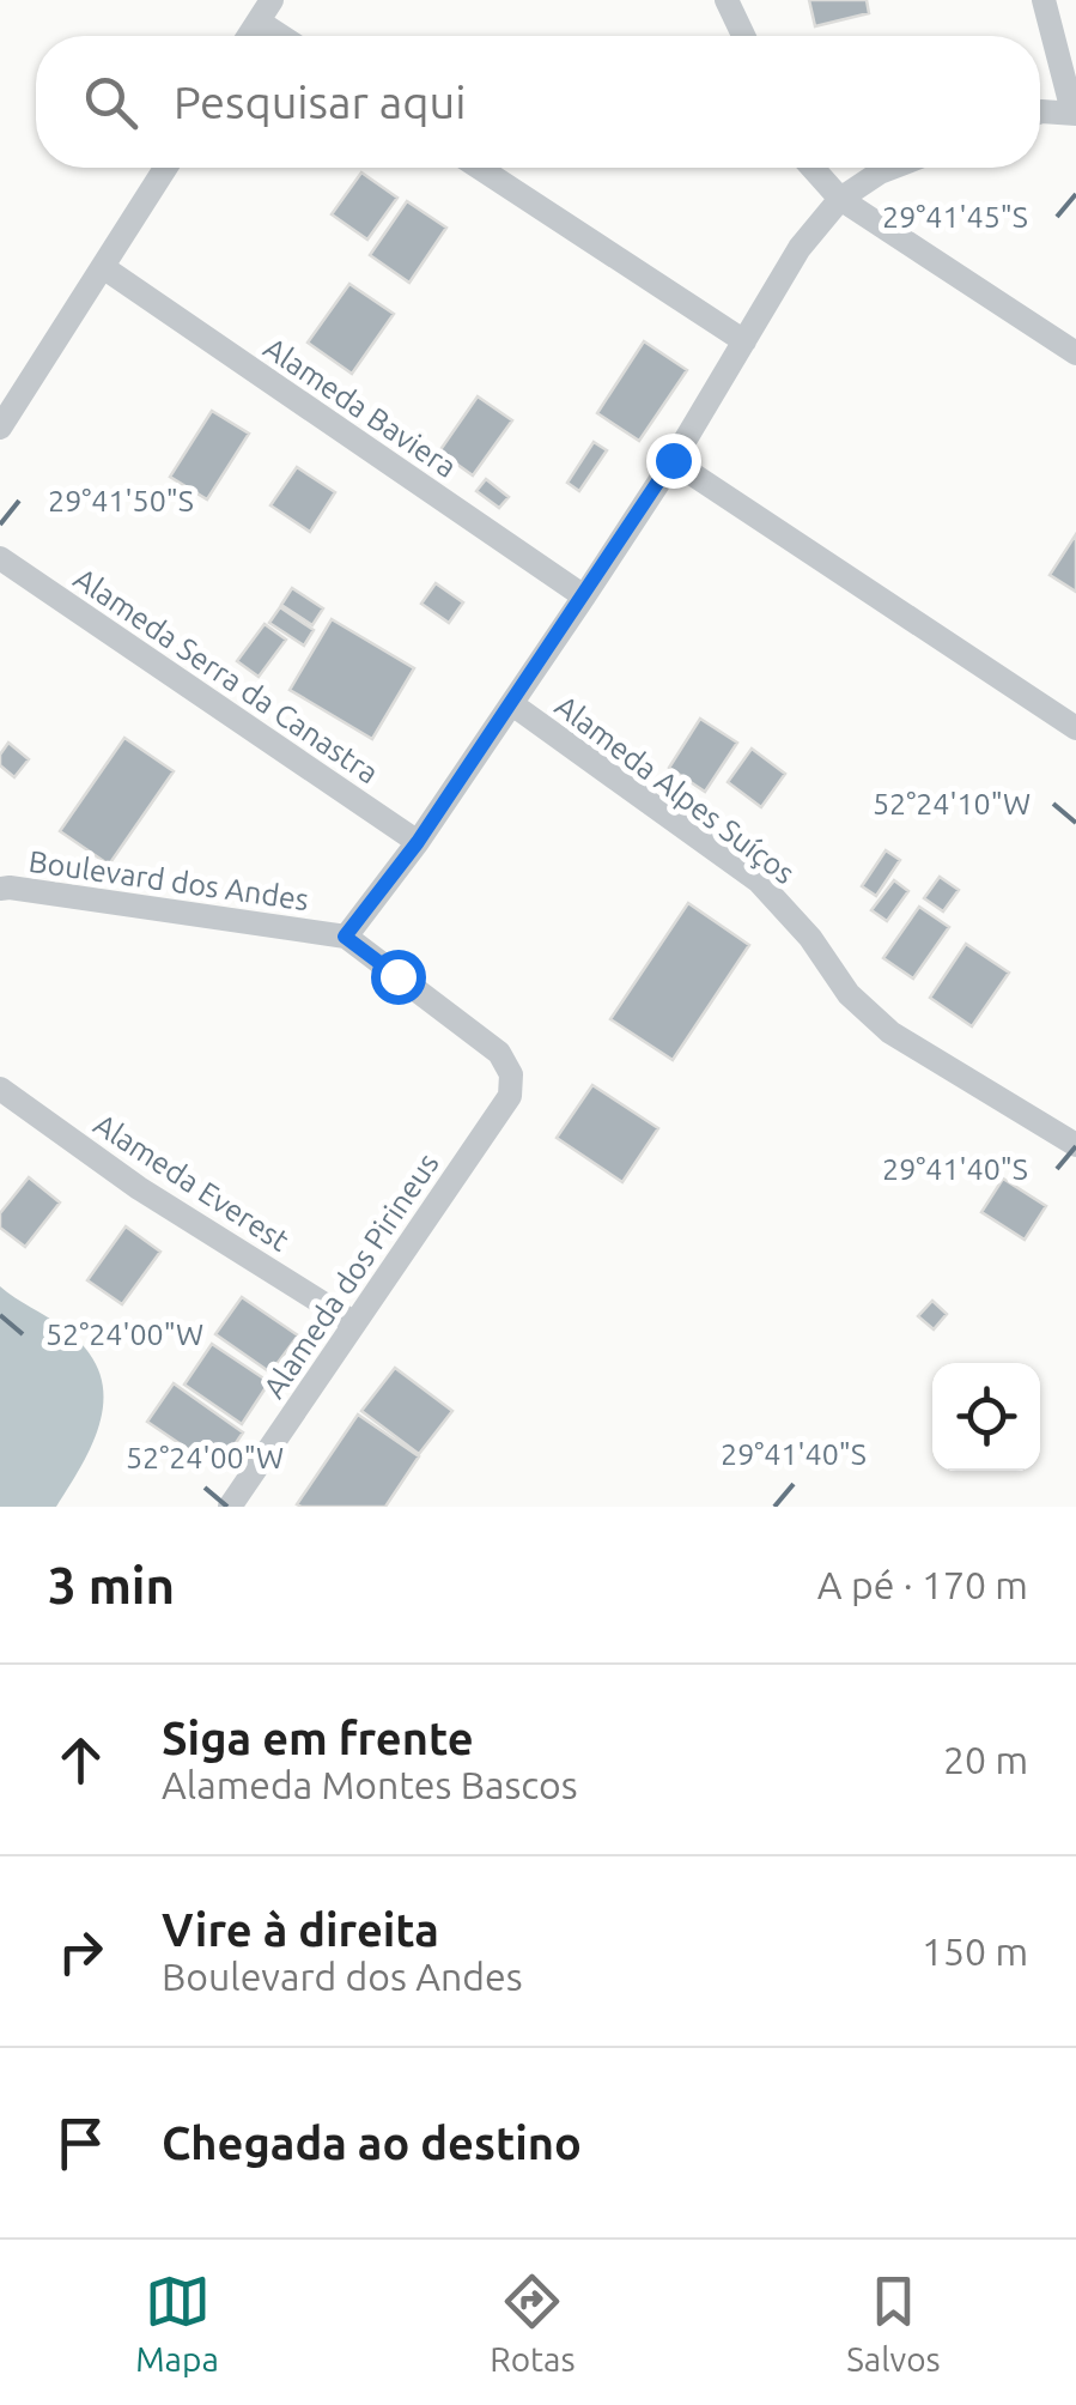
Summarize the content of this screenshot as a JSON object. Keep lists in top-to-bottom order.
{
  "streets": {
    "street": [
      "Alameda Baviera",
      "Alameda Serra da Canastra",
      "Alameda Alpes Suíços",
      "Boulevard dos Andes",
      "Alameda Everest",
      "Alameda dos Pirineus"
    ]
  },
  "crossings": [
    ["Alameda Baviera", "Boulevard dos Andes"],
    ["Alameda Serra da Canastra", "Boulevard dos Andes"],
    ["Alameda Alpes Suíços", "Boulevard dos Andes"],
    ["Boulevard dos Andes", "Alameda dos Pirineus"],
    ["Alameda Everest", "Alameda dos Pirineus"]
  ],
  "page": {
    "search": "Pesquisar aqui",
    "heading": ["3 min", "A pé · 170 m"],
    "list": [
      ["Siga em frente", "Alameda Montes Bascos", "20 m"],
      ["Vire à direita", "Boulevard dos Andes", "150 m"],
      "Chegada ao destino"
    ],
    "nav": ["Mapa", "Rotas", "Salvos"]
  },
  "coordinates": [
    "29°41'45\"S",
    "29°41'50\"S",
    "52°24'10\"W",
    "29°41'40\"S",
    "52°24'00\"W"
  ]
}
